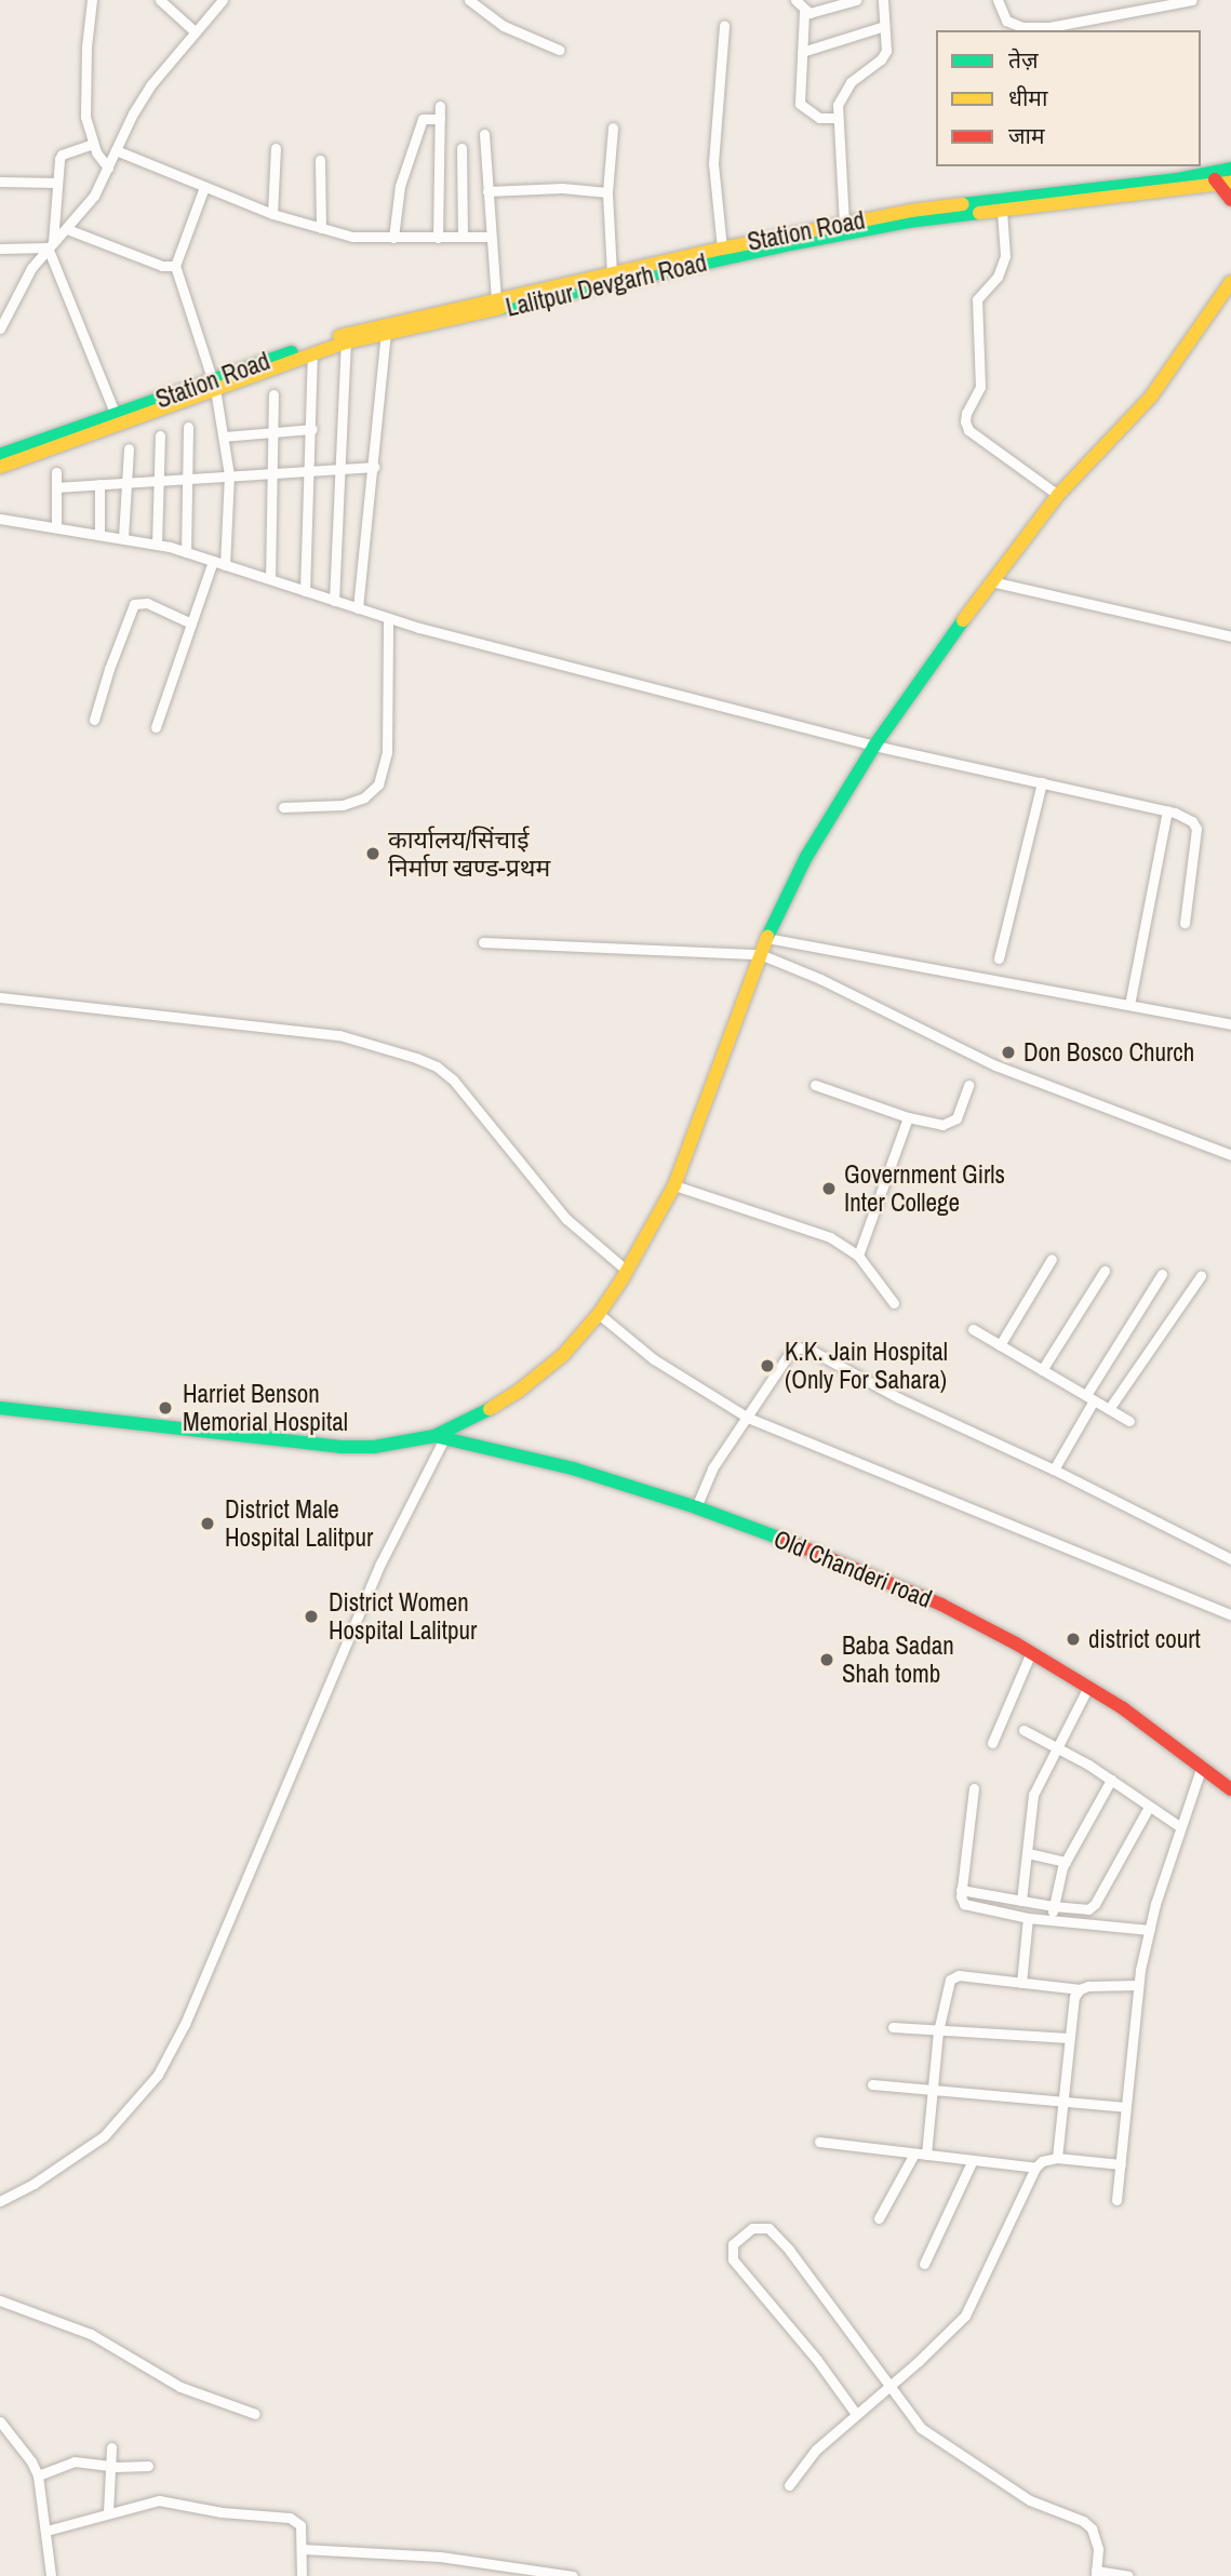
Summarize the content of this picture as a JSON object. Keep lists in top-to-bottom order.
{
  "streets": {
    "street": ["Station Road", "Lalitpur Devgarh Road", "Old Chanderi road"]
  },
  "crossings": [
    ["Station Road", "Lalitpur Devgarh Road"]
  ],
  "places": [
    "कार्यालय/सिंचाई निर्माण खण्ड-प्रथम",
    "Don Bosco Church",
    "Government Girls Inter College",
    "K.K. Jain Hospital (Only For Sahara)",
    "Harriet Benson Memorial Hospital",
    "District Male Hospital Lalitpur",
    "District Women Hospital Lalitpur",
    "district court",
    "Baba Sadan Shah tomb"
  ],
  "legend": ["तेज़", "धीमा", "जाम"]
}
